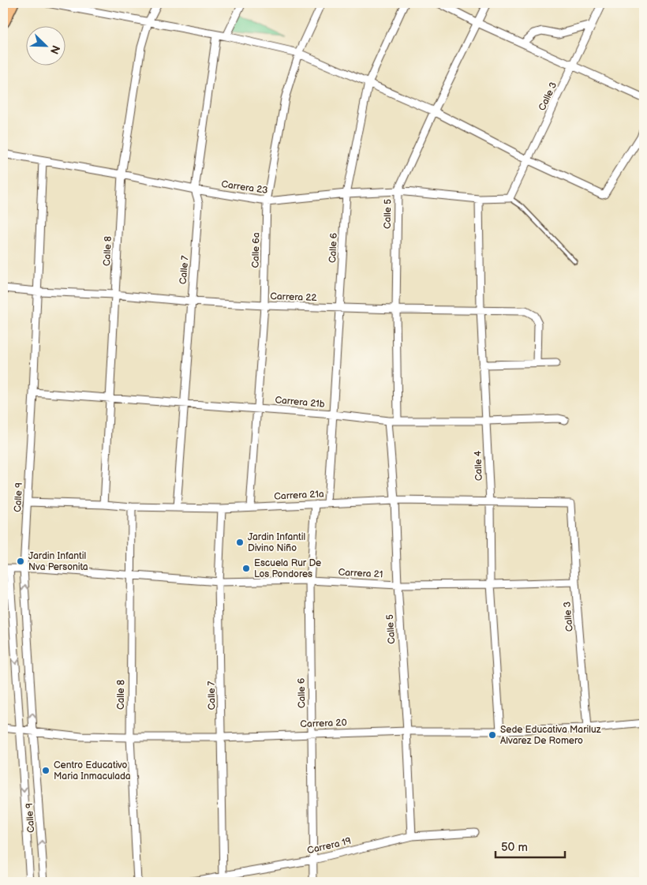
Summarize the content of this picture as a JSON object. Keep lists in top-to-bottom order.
{
  "streets": {
    "street": [
      "Calle 3",
      "Carrera 23",
      "Calle 5",
      "Calle 6",
      "Calle 6a",
      "Calle 8",
      "Calle 7",
      "Carrera 22",
      "Carrera 21b",
      "Calle 4",
      "Carrera 21a",
      "Calle 9",
      "Carrera 21",
      "Carrera 20",
      "Carrera 19"
    ]
  },
  "crossings": [
    ["Calle 3", "Carrera 23"],
    ["Calle 3", "Carrera 21a"],
    ["Calle 3", "Carrera 21"],
    ["Calle 3", "Carrera 20"],
    ["Carrera 23", "Calle 5"],
    ["Carrera 23", "Calle 6"],
    ["Carrera 23", "Calle 6a"],
    ["Carrera 23", "Calle 8"],
    ["Carrera 23", "Calle 7"],
    ["Carrera 23", "Calle 4"],
    ["Carrera 23", "Calle 9"],
    ["Calle 5", "Carrera 22"],
    ["Calle 5", "Carrera 21b"],
    ["Calle 5", "Carrera 21a"],
    ["Calle 5", "Carrera 21"],
    ["Calle 5", "Carrera 20"],
    ["Calle 5", "Carrera 19"],
    ["Calle 6", "Carrera 22"],
    ["Calle 6", "Carrera 21b"],
    ["Calle 6", "Carrera 21a"],
    ["Calle 6", "Carrera 21"],
    ["Calle 6", "Carrera 20"],
    ["Calle 6", "Carrera 19"],
    ["Calle 6a", "Carrera 22"],
    ["Calle 6a", "Carrera 21b"],
    ["Calle 6a", "Carrera 21a"],
    ["Calle 8", "Carrera 22"],
    ["Calle 8", "Carrera 21b"],
    ["Calle 8", "Carrera 21a"],
    ["Calle 8", "Carrera 21"],
    ["Calle 8", "Carrera 20"],
    ["Calle 7", "Carrera 22"],
    ["Calle 7", "Carrera 21b"],
    ["Calle 7", "Carrera 21a"],
    ["Calle 7", "Carrera 21"],
    ["Calle 7", "Carrera 20"],
    ["Calle 7", "Carrera 19"],
    ["Carrera 22", "Calle 4"],
    ["Carrera 22", "Calle 9"],
    ["Carrera 21b", "Calle 4"],
    ["Carrera 21b", "Calle 9"],
    ["Calle 4", "Carrera 21a"],
    ["Calle 4", "Carrera 21"],
    ["Calle 4", "Carrera 20"],
    ["Carrera 21a", "Calle 9"],
    ["Calle 9", "Carrera 21"],
    ["Calle 9", "Carrera 20"]
  ],
  "places": [
    "Jardin Infantil Divino Niño",
    "Jardin Infantil Nva Personita",
    "Escuela Rur De Los Pondores",
    "Sede Educativa Mariluz Alvarez De Romero",
    "Centro Educativo Maria Inmaculada"
  ],
  "scale_bar": "50 m",
  "north": "bottom right"
}
